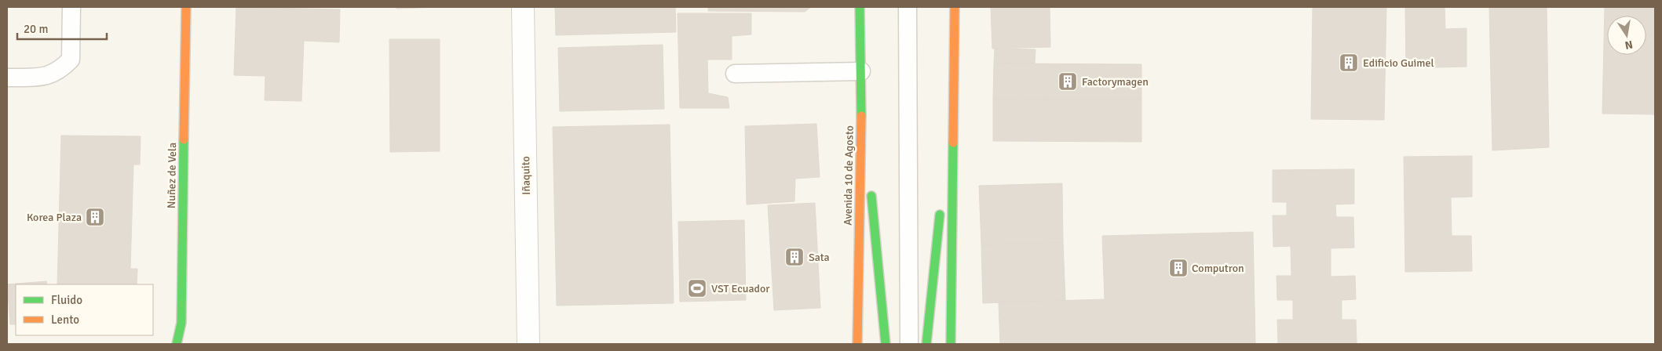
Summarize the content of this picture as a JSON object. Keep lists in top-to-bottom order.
{
  "streets": {
    "main road": ["Nuñez de Vela", "Avenida 10 de Agosto"],
    "street": ["Iñaquito"]
  },
  "places": {
    "building": [
      "Edificio Guimel",
      "Factorymagen",
      "Korea Plaza",
      "Sata",
      "Computron"
    ],
    "sports": ["VST Ecuador"]
  },
  "legend": ["Fluido", "Lento"],
  "scale_bar": "20 m",
  "north": "bottom"
}
